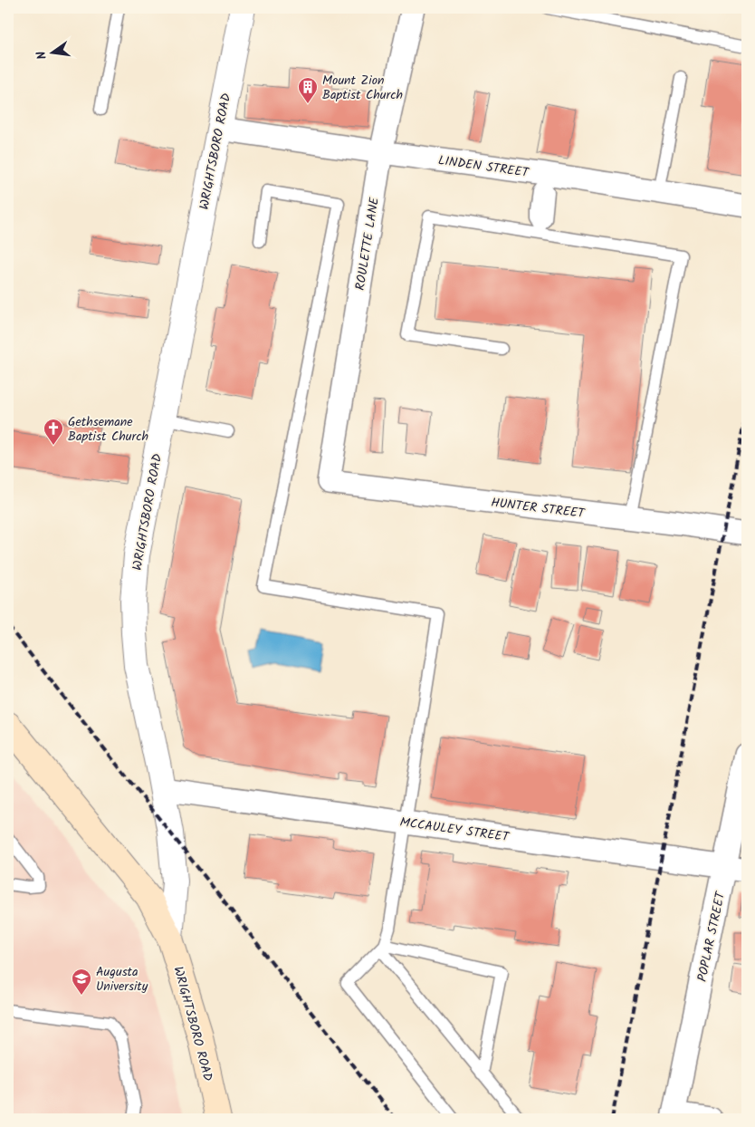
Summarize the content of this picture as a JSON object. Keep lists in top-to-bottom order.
{
  "streets": {
    "main road": ["WRIGHTSBORO ROAD"],
    "street": [
      "LINDEN STREET",
      "ROULETTE LANE",
      "HUNTER STREET",
      "MCCAULEY STREET",
      "POPLAR STREET"
    ]
  },
  "crossings": [
    ["WRIGHTSBORO ROAD", "LINDEN STREET"],
    ["WRIGHTSBORO ROAD", "MCCAULEY STREET"],
    ["LINDEN STREET", "ROULETTE LANE"],
    ["ROULETTE LANE", "HUNTER STREET"],
    ["MCCAULEY STREET", "POPLAR STREET"]
  ],
  "places": {
    "building": ["Mount Zion Baptist Church"],
    "church": ["Gethsemane Baptist Church"],
    "school or university": ["Augusta University"]
  },
  "north": "left"
}
